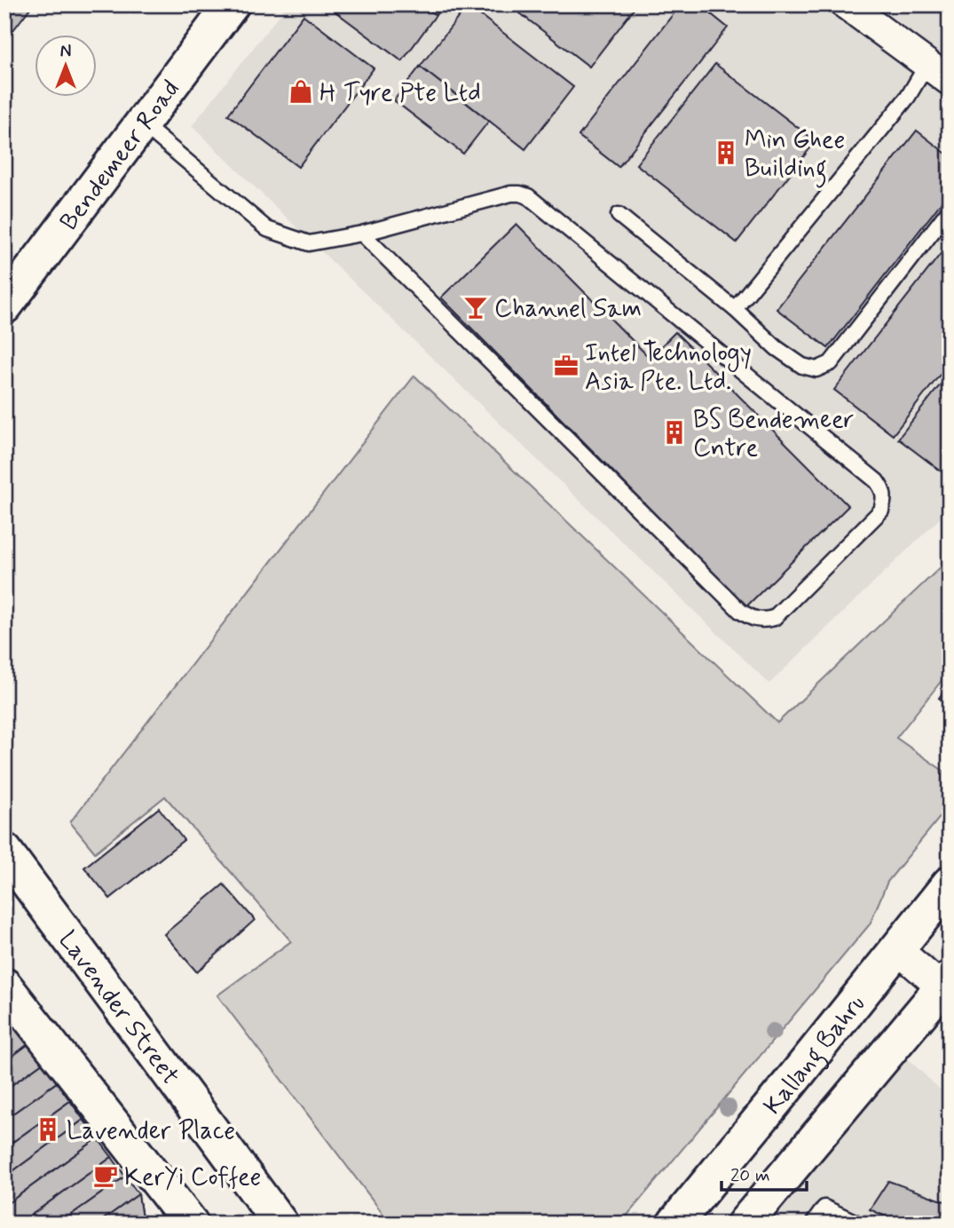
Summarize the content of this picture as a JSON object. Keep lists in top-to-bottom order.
{
  "streets": {
    "main road": ["Bendemeer Road", "Lavender Street", "Kallang Bahru"]
  },
  "places": {
    "shop": ["H Tyre Pte Ltd"],
    "building": ["Min Ghee Building", "BS Bendemeer Cntre", "Lavender Place"],
    "bar": ["Channel Sam"],
    "office": ["Intel Technology Asia Pte. Ltd."],
    "cafe": ["KerYi Coffee"]
  },
  "scale_bar": "20 m",
  "north": "top"
}
